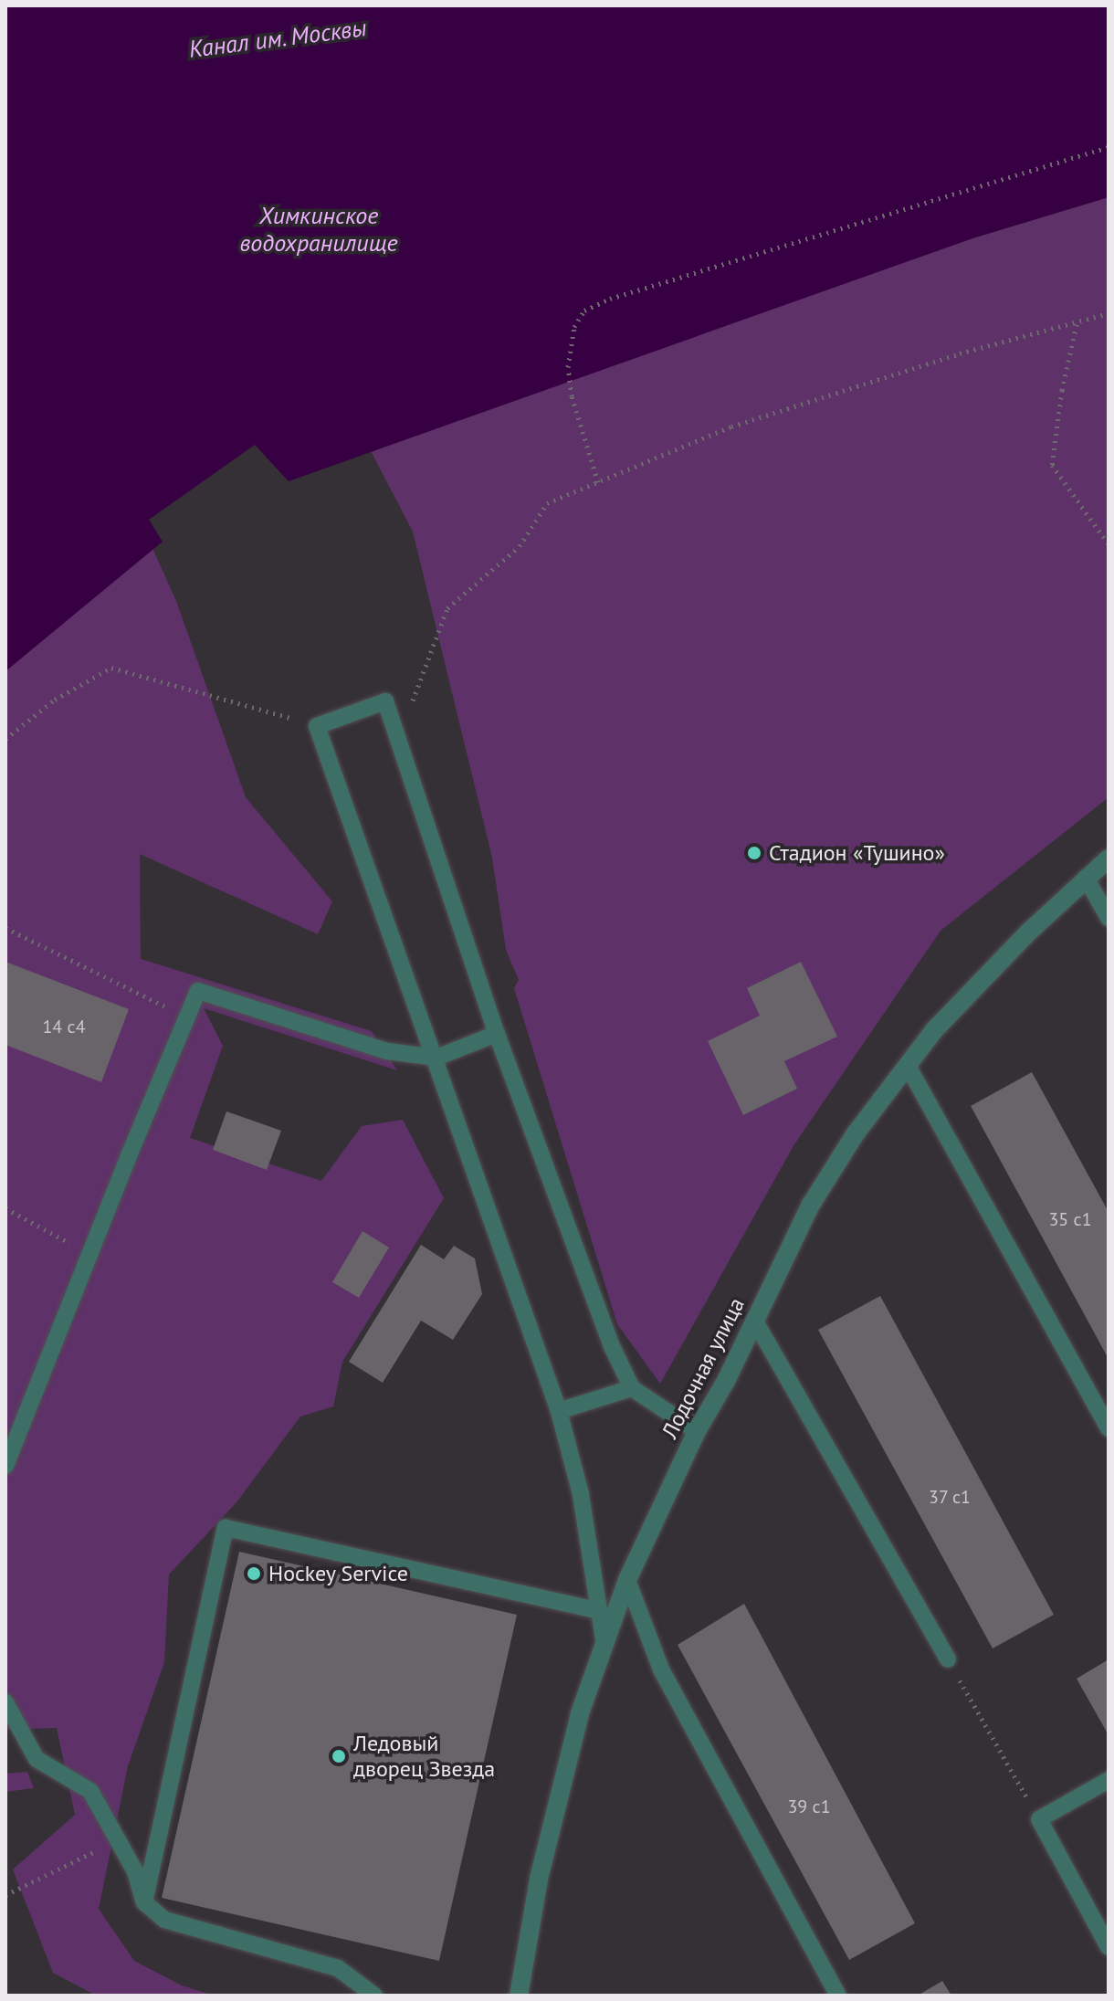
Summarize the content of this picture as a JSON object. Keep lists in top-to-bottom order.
{
  "streets": {
    "street": ["Лодочная улица"]
  },
  "water": ["Канал им. Москвы", "Химкинское водохранилище"],
  "places": ["Стадион «Тушино»", "Hockey Service", "Ледовый дворец Звезда"],
  "house_numbers": [
    "14 с4",
    "35 с1",
    "37 с1",
    "39 с1"
  ]
}
